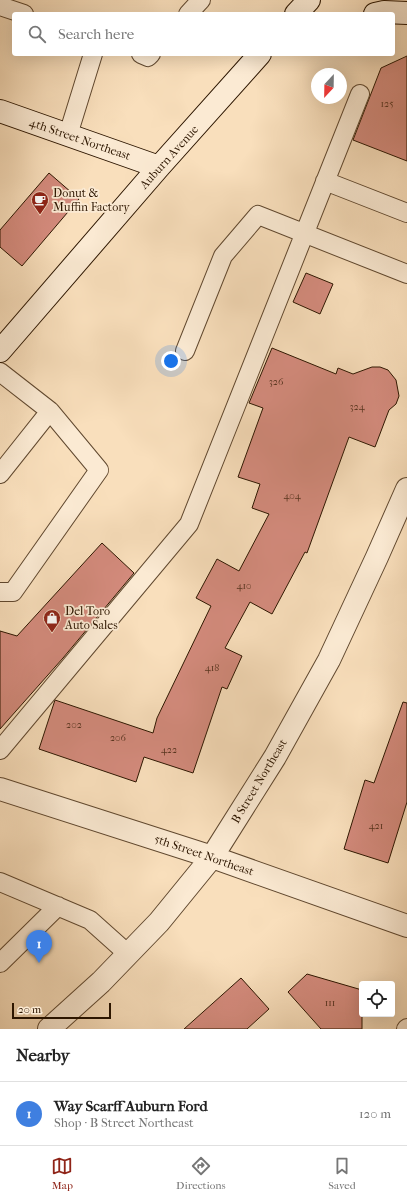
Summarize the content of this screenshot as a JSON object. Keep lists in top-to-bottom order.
{
  "streets": {
    "street": [
      "4th Street Northeast",
      "Auburn Avenue",
      "B Street Northeast",
      "5th Street Northeast"
    ]
  },
  "crossings": [
    ["4th Street Northeast", "Auburn Avenue"],
    ["B Street Northeast", "5th Street Northeast"]
  ],
  "places": {
    "cafe": ["Donut & Muffin Factory"],
    "shop": ["Del Toro Auto Sales"]
  },
  "house_numbers": [
    "125",
    "326",
    "324",
    "404",
    "410",
    "418",
    "202",
    "206",
    "422",
    "421",
    "111"
  ],
  "scale_bar": "20 m",
  "north": "bottom",
  "page": {
    "search": "Search here",
    "pins": "1",
    "scale": "20 m",
    "heading": "Nearby",
    "list": [
      {
        "mark": "1",
        "name": "Way Scarff Auburn Ford",
        "note": "Shop · B Street Northeast",
        "value": "120 m"
      }
    ],
    "nav": ["Map", "Directions", "Saved"]
  }
}
